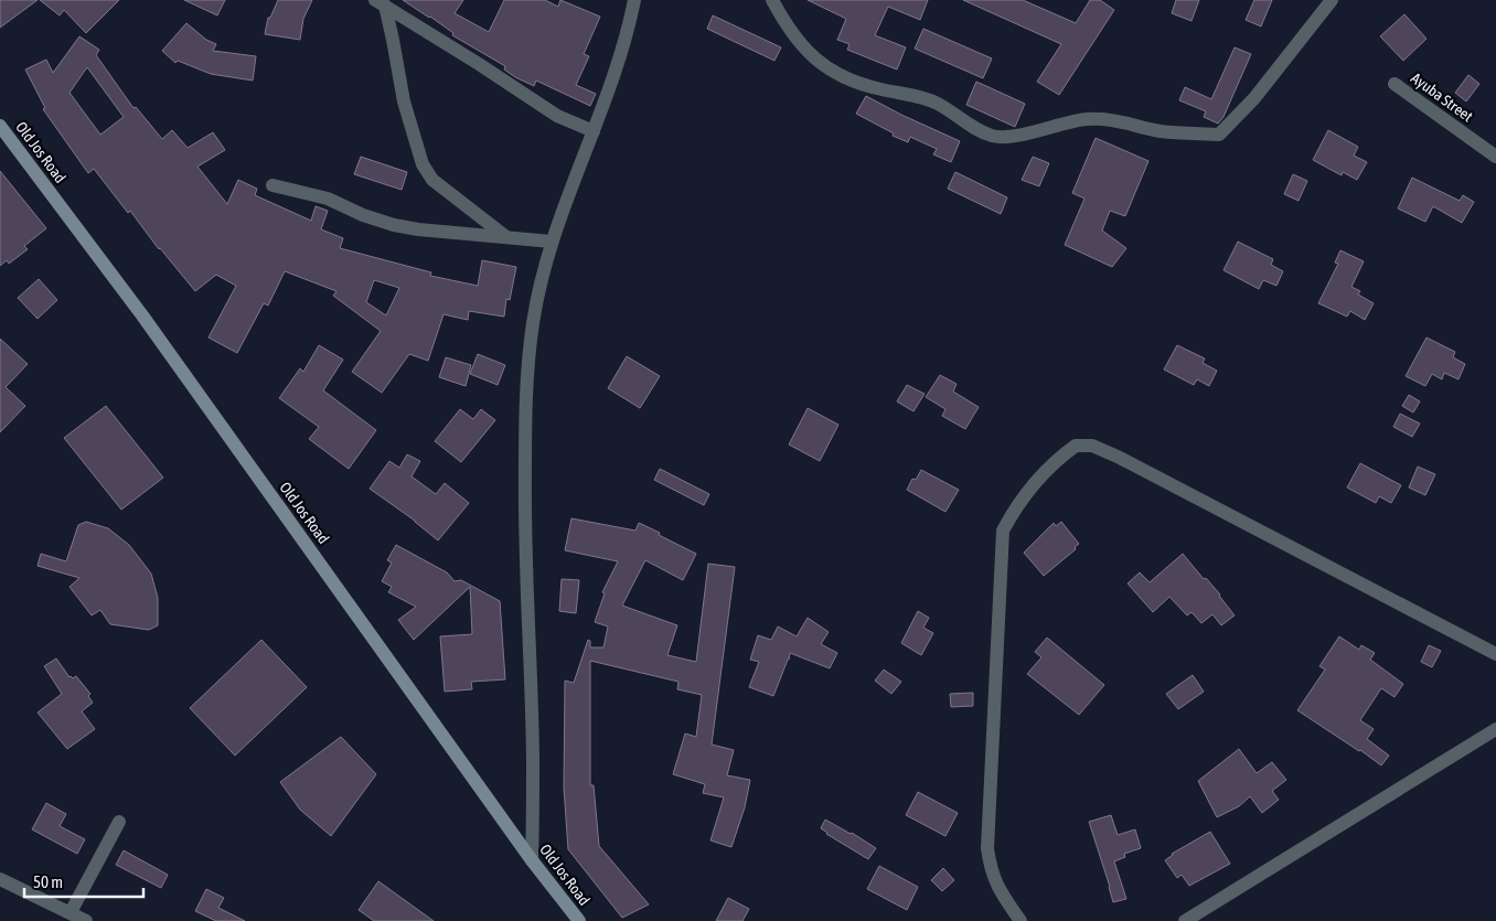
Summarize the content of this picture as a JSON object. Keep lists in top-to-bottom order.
{
  "streets": {
    "main road": ["Old Jos Road"],
    "street": ["Ayuba Street"]
  },
  "scale_bar": "50 m"
}
